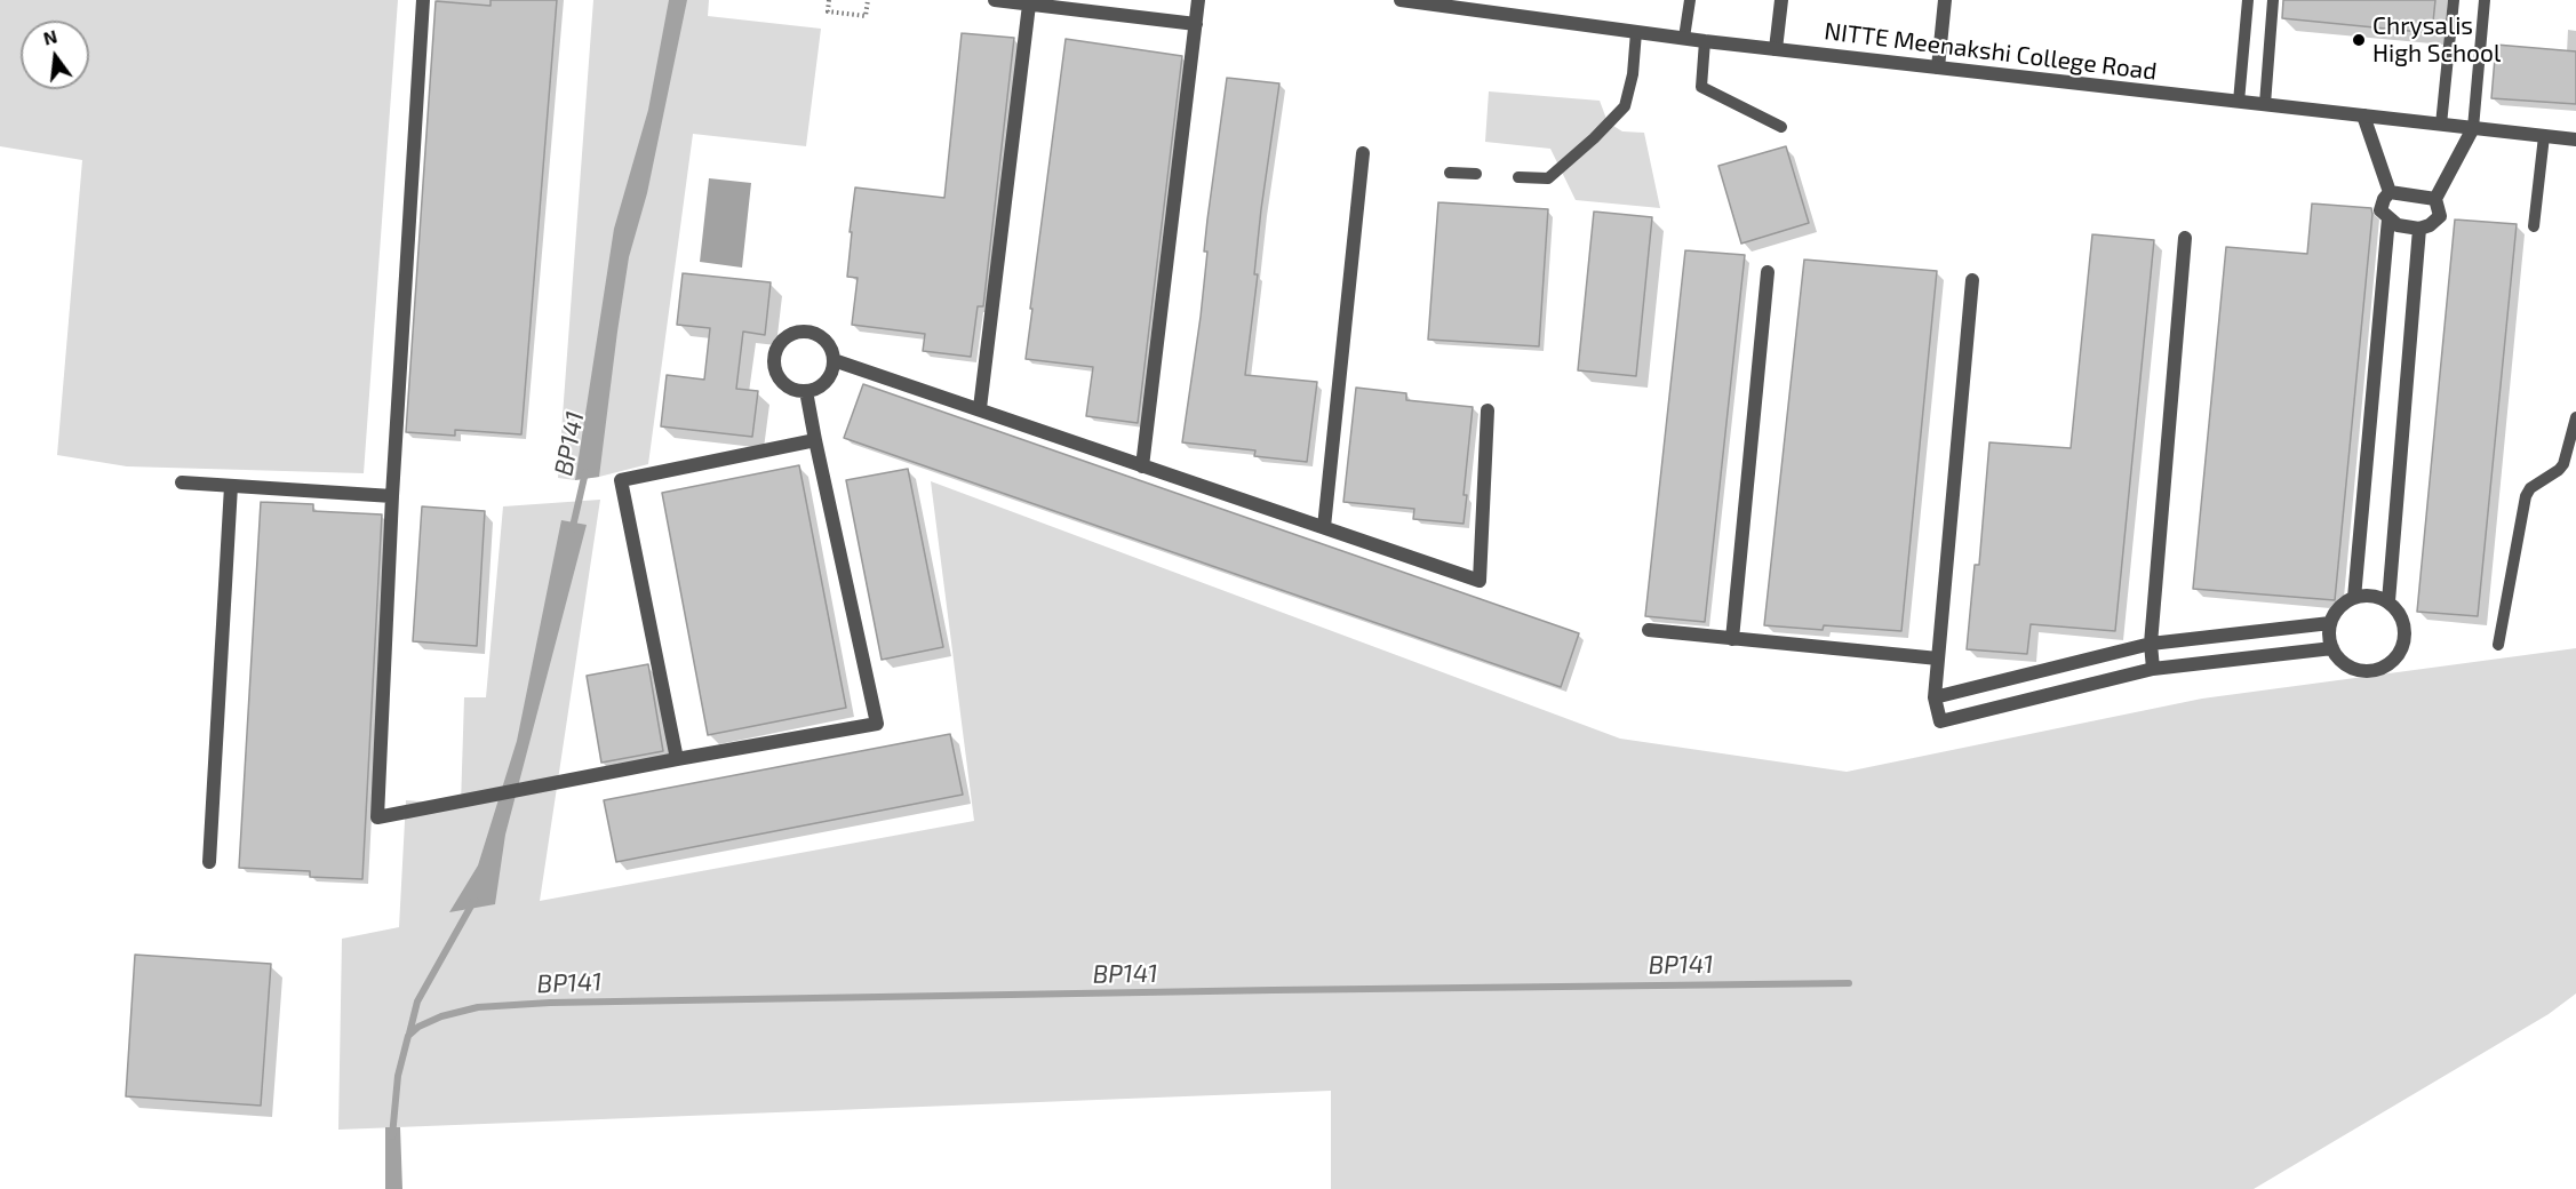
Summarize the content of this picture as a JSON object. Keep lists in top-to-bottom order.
{
  "streets": {
    "street": ["NITTE Meenakshi College Road"]
  },
  "water": ["BP141"],
  "places": ["Chrysalis High School"],
  "north": "top"
}
